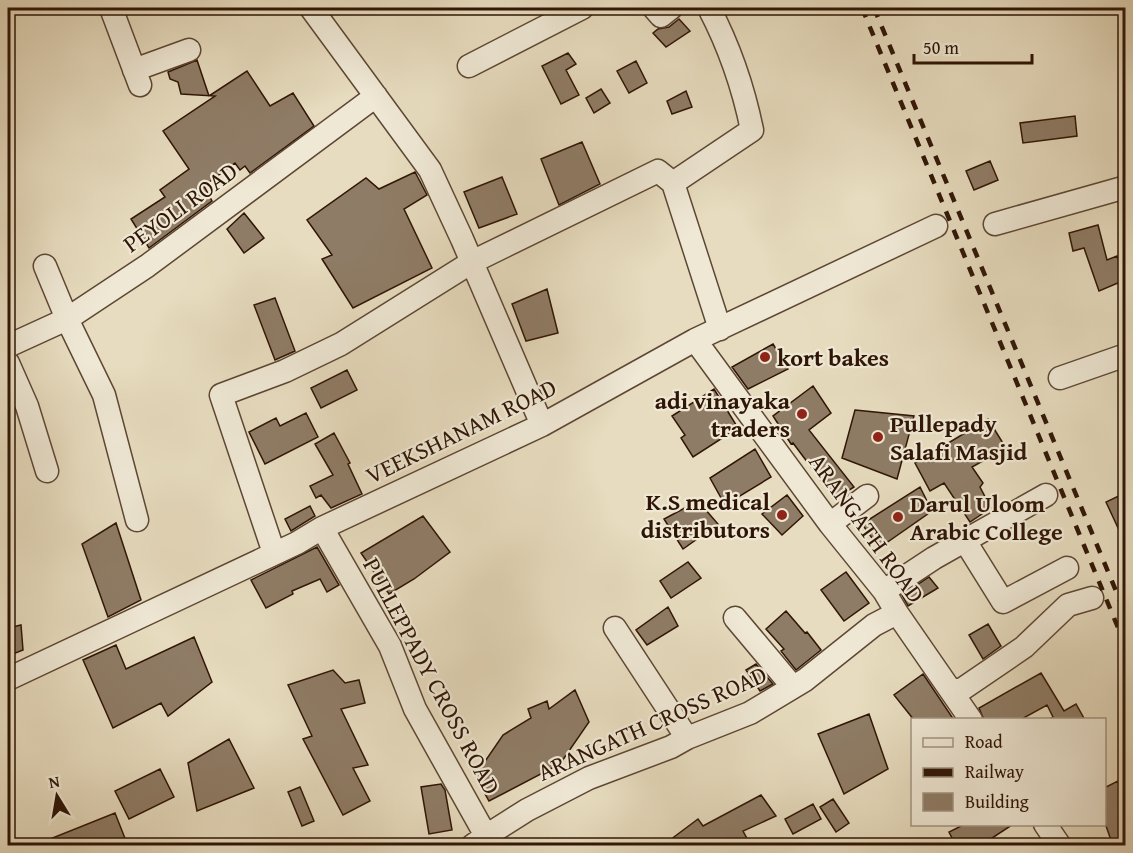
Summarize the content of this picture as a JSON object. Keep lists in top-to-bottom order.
{
  "streets": {
    "street": [
      "PEYOLI ROAD",
      "VEEKSHANAM ROAD",
      "ARANGATH ROAD",
      "PULLEPPADY CROSS ROAD",
      "ARANGATH CROSS ROAD"
    ]
  },
  "crossings": [
    ["VEEKSHANAM ROAD", "ARANGATH ROAD"],
    ["VEEKSHANAM ROAD", "PULLEPPADY CROSS ROAD"],
    ["ARANGATH ROAD", "ARANGATH CROSS ROAD"],
    ["PULLEPPADY CROSS ROAD", "ARANGATH CROSS ROAD"]
  ],
  "places": [
    "kort bakes",
    "adi vinayaka traders",
    "Pullepady Salafi Masjid",
    "K.S medical distributors",
    "Darul Uloom Arabic College"
  ],
  "legend": ["Road", "Railway", "Building"],
  "scale_bar": "50 m",
  "north": "top"
}
